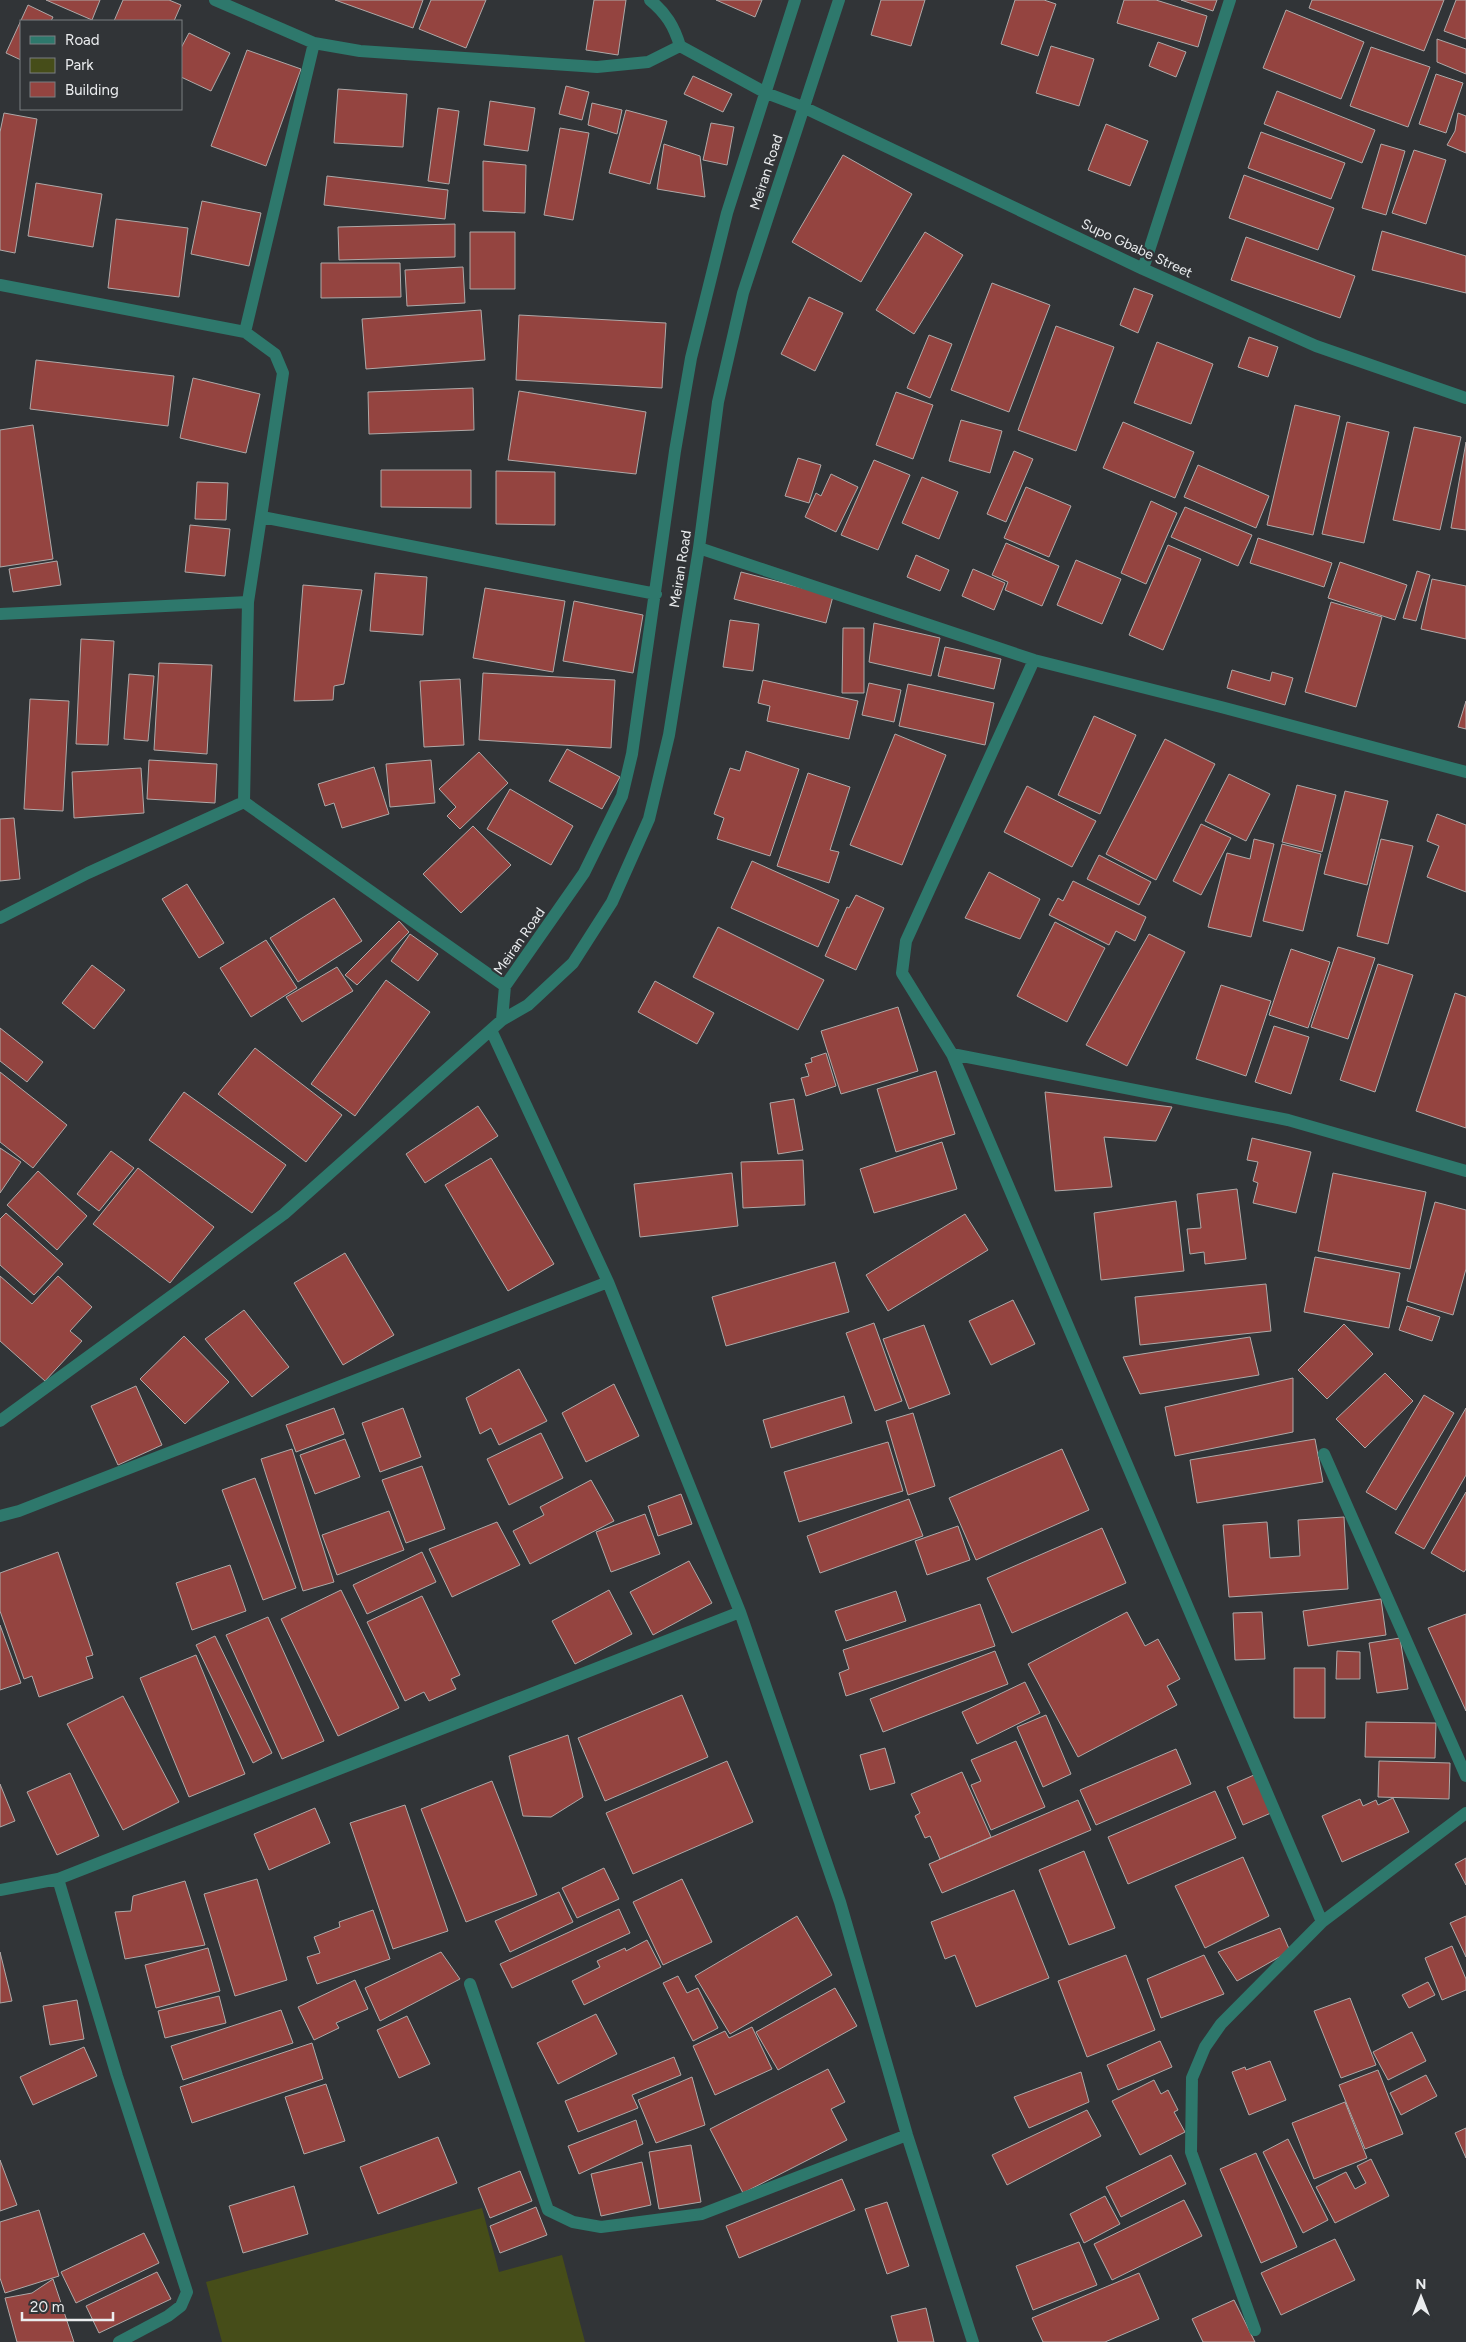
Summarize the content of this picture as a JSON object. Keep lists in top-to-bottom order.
{
  "streets": {
    "street": ["Meiran Road", "Supo Gbabe Street"]
  },
  "crossings": [
    ["Meiran Road", "Supo Gbabe Street"]
  ],
  "legend": ["Road", "Park", "Building"],
  "scale_bar": "20 m",
  "north": "top"
}
